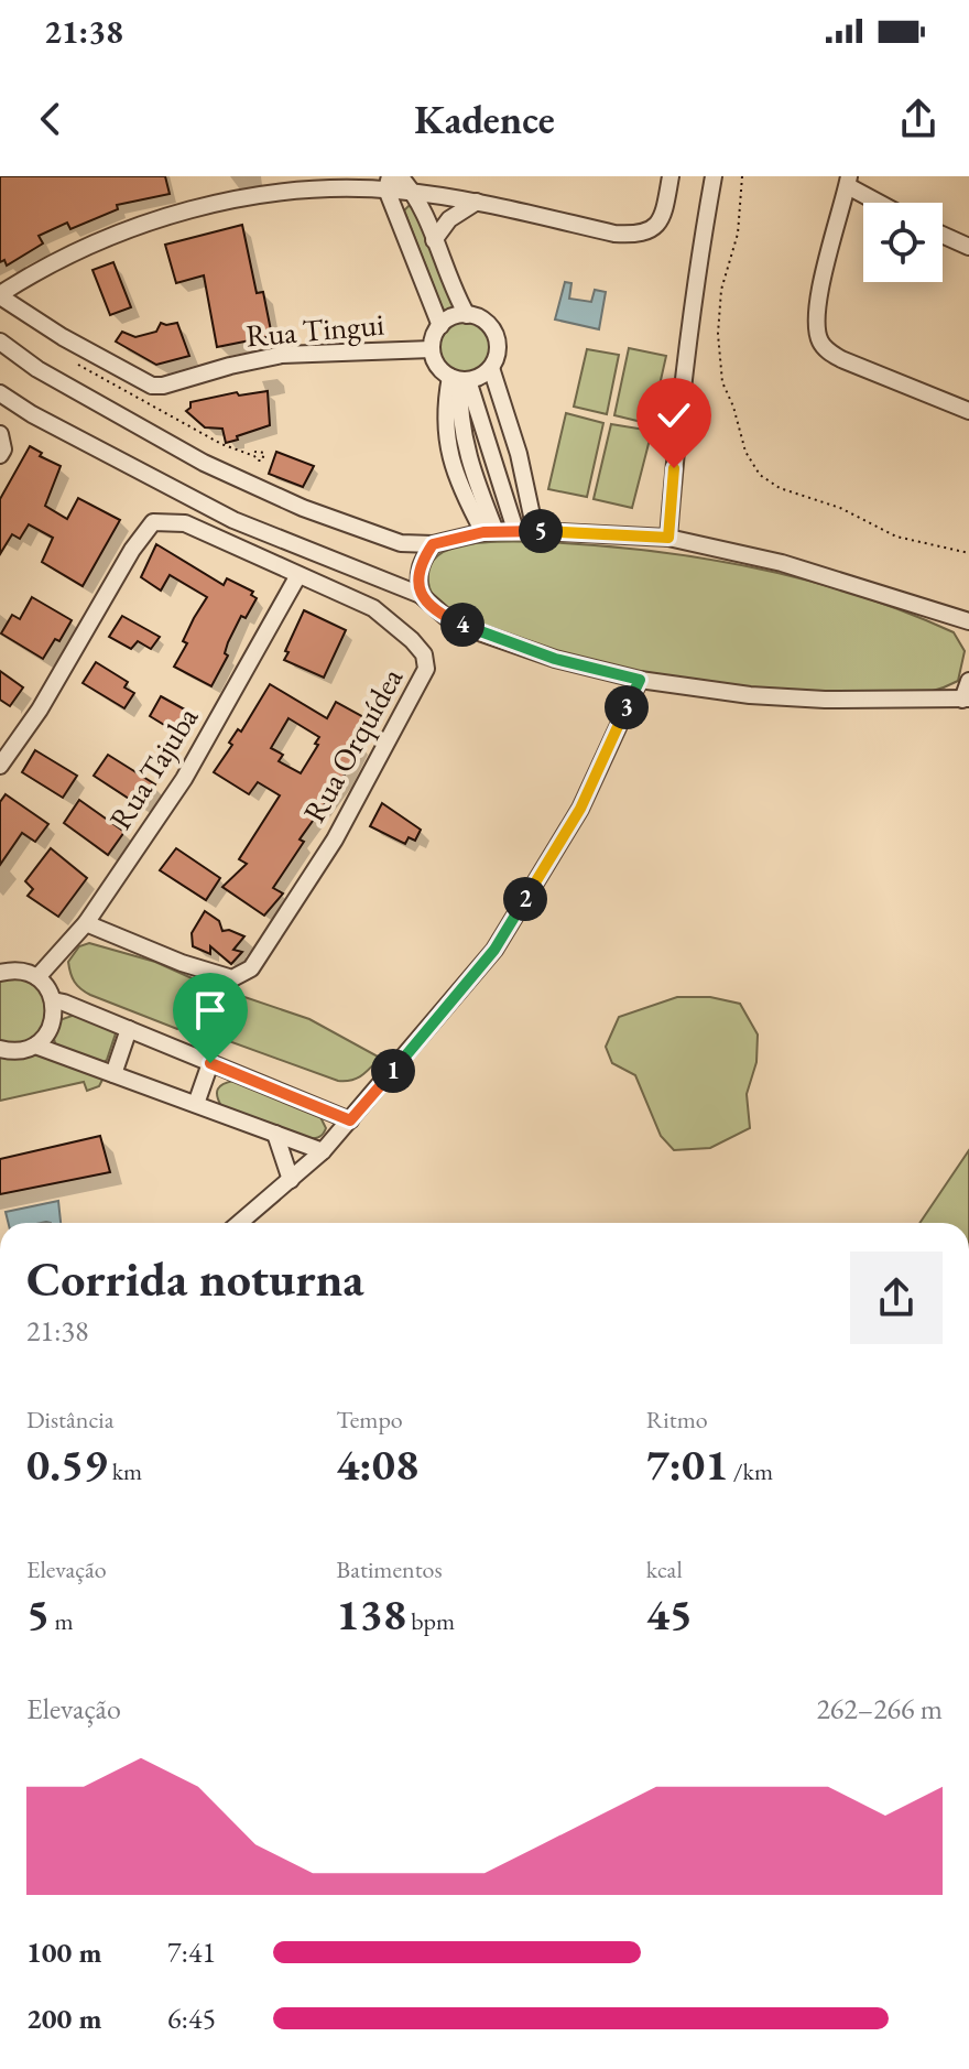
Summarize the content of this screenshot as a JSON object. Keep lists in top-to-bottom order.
{
  "streets": {
    "street": ["Rua Tingui", "Rua Orquídea", "Rua Tajuba"]
  },
  "crossings": [
    ["Rua Orquídea", "Rua Tajuba"]
  ],
  "page": {
    "status": "21:38",
    "header": "Kadence",
    "pins": [
      "5",
      "4",
      "3",
      "2",
      "1"
    ],
    "heading": ["Corrida noturna", "21:38"],
    "stats": [
      ["Distância", "0.59 km"],
      ["Tempo", "4:08"],
      ["Ritmo", "7:01 /km"],
      ["Elevação", "5 m"],
      ["Batimentos", "138 bpm"],
      ["kcal", "45"]
    ],
    "chart": ["Elevação", "262–266 m"],
    "list": [
      {
        "name": "100 m",
        "note": "7:41"
      },
      {
        "name": "200 m",
        "note": "6:45"
      }
    ]
  }
}
